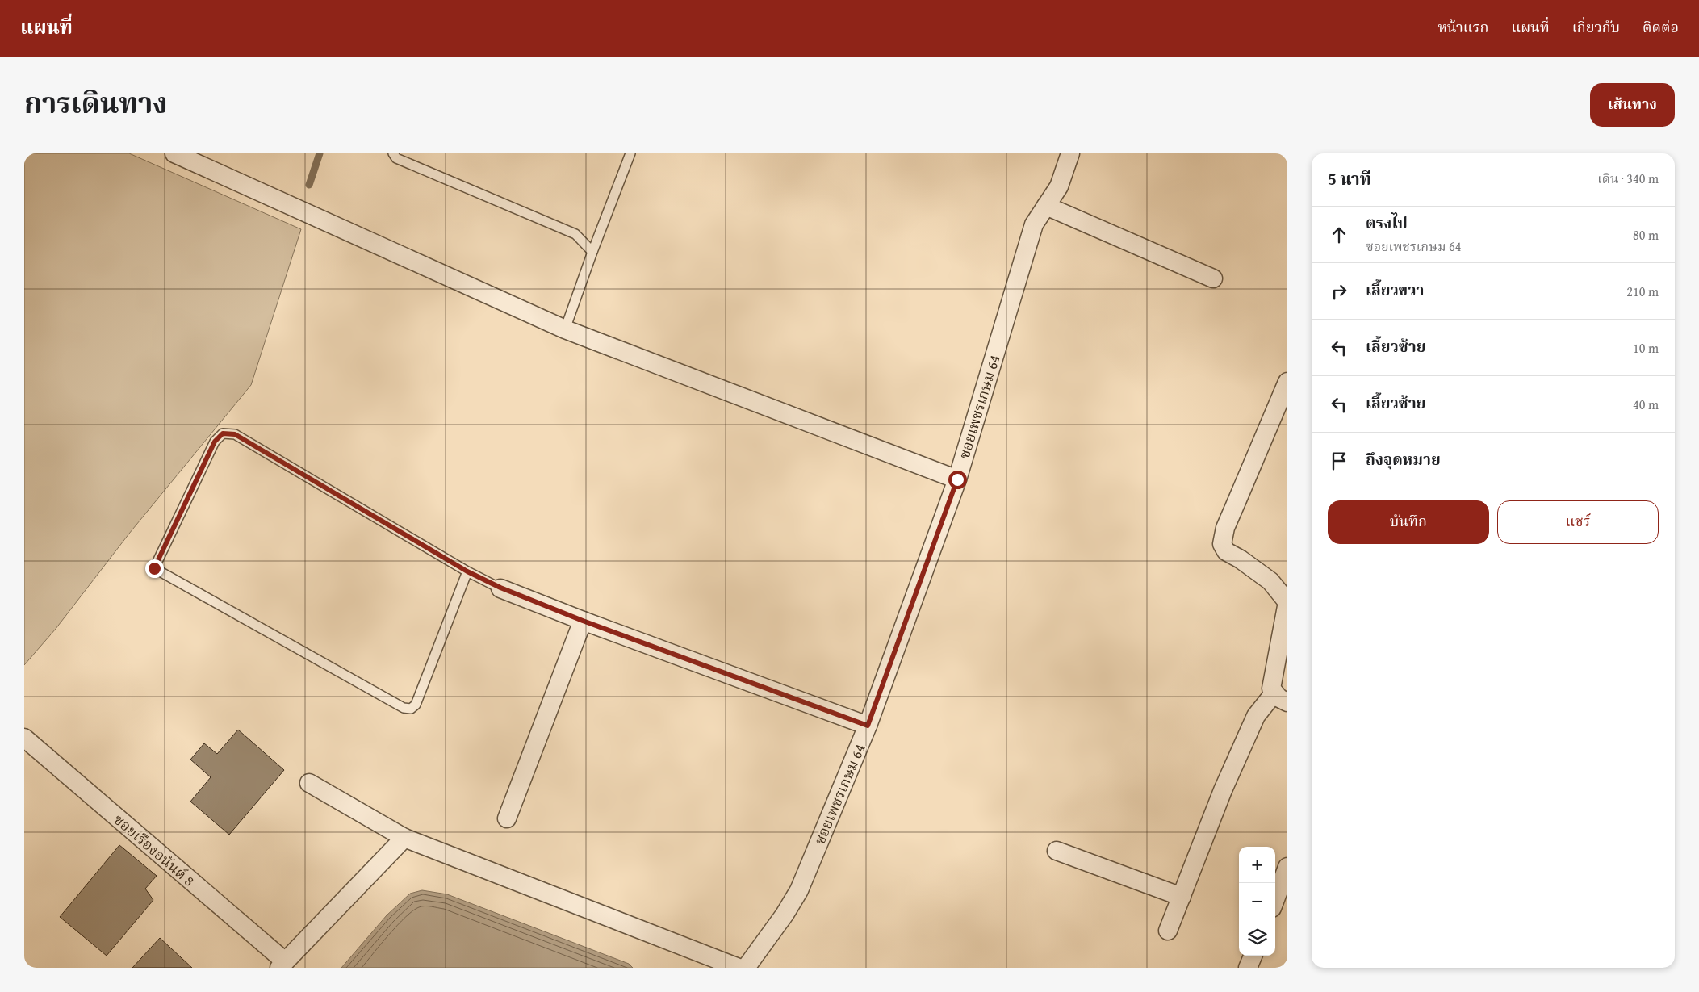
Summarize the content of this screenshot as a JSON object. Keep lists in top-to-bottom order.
{
  "streets": {
    "street": ["ซอยเพชรเกษม 64", "ซอยเรืองอนันต์ 8"]
  },
  "page": {
    "header": "แผนที่",
    "nav": [
      "หน้าแรก",
      "แผนที่",
      "เกี่ยวกับ",
      "ติดต่อ"
    ],
    "title": "การเดินทาง",
    "buttons": [
      "เส้นทาง",
      ["บันทึก", "แชร์"]
    ],
    "heading": ["5 นาที", "เดิน · 340 m"],
    "list": [
      ["ตรงไป", "ซอยเพชรเกษม 64", "80 m"],
      ["เลี้ยวขวา", "210 m"],
      ["เลี้ยวซ้าย", "10 m"],
      ["เลี้ยวซ้าย", "40 m"],
      "ถึงจุดหมาย"
    ],
    "map_buttons": ["+", "−"]
  }
}
